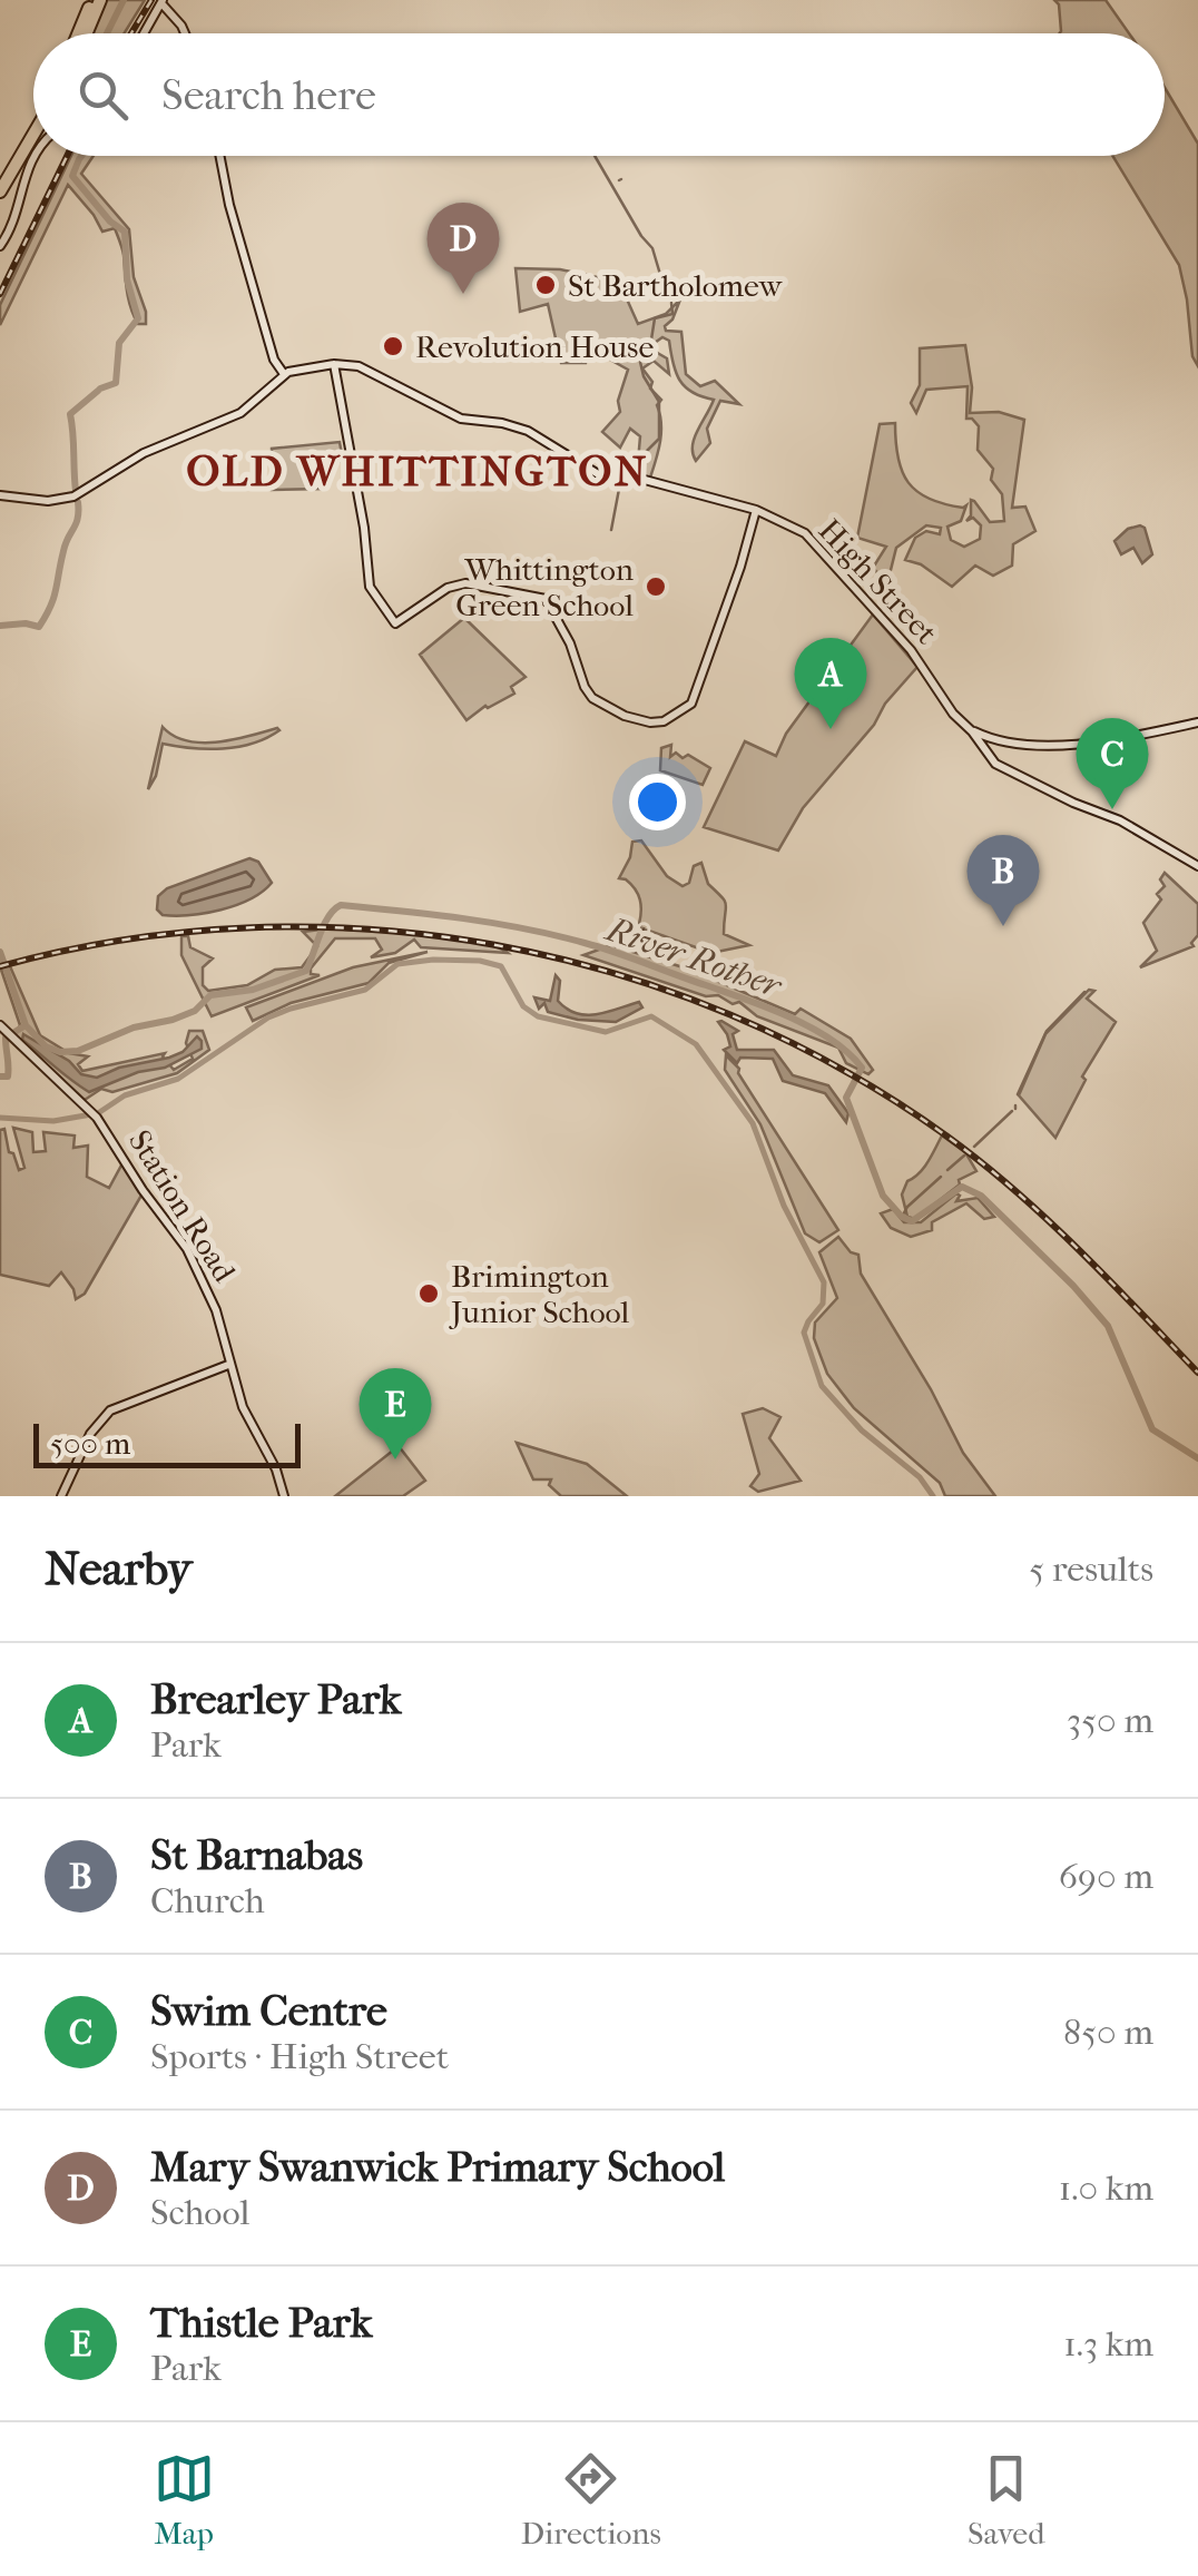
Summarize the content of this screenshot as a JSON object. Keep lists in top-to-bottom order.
{
  "streets": {
    "main road": ["High Street", "Station Road"]
  },
  "districts": ["OLD WHITTINGTON"],
  "water": ["River Rother"],
  "places": [
    "St Bartholomew",
    "Revolution House",
    "Whittington Green School",
    "Brimington Junior School"
  ],
  "scale_bar": "500 m",
  "page": {
    "search": "Search here",
    "pins": [
      "D",
      "A",
      "C",
      "B",
      "E"
    ],
    "scale": "500 m",
    "heading": ["Nearby", "5 results"],
    "list": [
      {
        "mark": "A",
        "name": "Brearley Park",
        "note": "Park",
        "value": "350 m"
      },
      {
        "mark": "B",
        "name": "St Barnabas",
        "note": "Church",
        "value": "690 m"
      },
      {
        "mark": "C",
        "name": "Swim Centre",
        "note": "Sports · High Street",
        "value": "850 m"
      },
      {
        "mark": "D",
        "name": "Mary Swanwick Primary School",
        "note": "School",
        "value": "1.0 km"
      },
      {
        "mark": "E",
        "name": "Thistle Park",
        "note": "Park",
        "value": "1.3 km"
      }
    ],
    "nav": ["Map", "Directions", "Saved"]
  }
}
